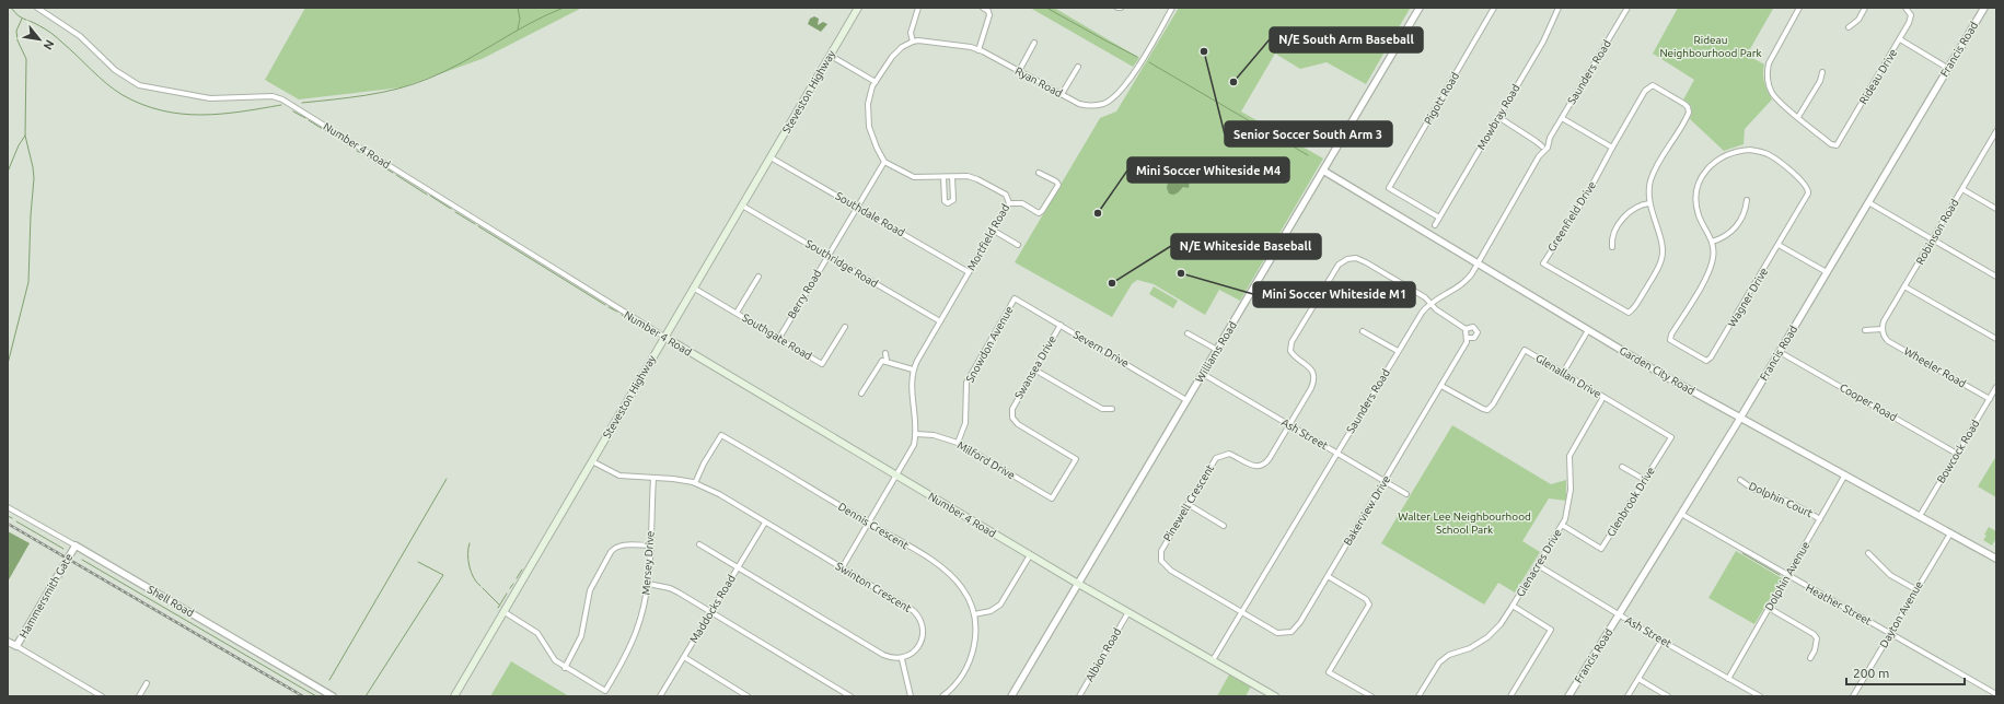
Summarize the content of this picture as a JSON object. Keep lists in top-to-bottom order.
{
  "streets": {
    "main road": ["Steveston Highway", "Number 4 Road"],
    "street": [
      "Francis Road",
      "Saunders Road",
      "Rideau Drive",
      "Ryan Road",
      "Pigott Road",
      "Mowbray Road",
      "Southdale Road",
      "Greenfield Drive",
      "Robinson Road",
      "Mortfield Road",
      "Southridge Road",
      "Berry Road",
      "Wagner Drive",
      "Southgate Road",
      "Snowdon Avenue",
      "Severn Drive",
      "Williams Road",
      "Swansea Drive",
      "Wheeler Road",
      "Garden City Road",
      "Glenallan Drive",
      "Cooper Road",
      "Ash Street",
      "Bowcock Road",
      "Milford Drive",
      "Dolphin Court",
      "Glenbrook Drive",
      "Pinewell Crescent",
      "Bakerview Drive",
      "Dennis Crescent",
      "Mersey Drive",
      "Glenacres Drive",
      "Dolphin Avenue",
      "Swinton Crescent",
      "Hammersmith Gate",
      "Shell Road",
      "Heather Street",
      "Maddocks Road",
      "Dayton Avenue",
      "Albion Road"
    ]
  },
  "crossings": [
    ["Francis Road", "Garden City Road"],
    ["Francis Road", "Cooper Road"],
    ["Francis Road", "Ash Street"],
    ["Francis Road", "Heather Street"],
    ["Saunders Road", "Number 4 Road"],
    ["Saunders Road", "Garden City Road"],
    ["Saunders Road", "Ash Street"],
    ["Saunders Road", "Pinewell Crescent"],
    ["Saunders Road", "Bakerview Drive"],
    ["Steveston Highway", "Number 4 Road"],
    ["Steveston Highway", "Southdale Road"],
    ["Steveston Highway", "Southridge Road"],
    ["Steveston Highway", "Southgate Road"],
    ["Steveston Highway", "Swinton Crescent"],
    ["Pigott Road", "Mowbray Road"],
    ["Number 4 Road", "Mortfield Road"],
    ["Number 4 Road", "Williams Road"],
    ["Number 4 Road", "Albion Road"],
    ["Southdale Road", "Mortfield Road"],
    ["Southdale Road", "Berry Road"],
    ["Robinson Road", "Wheeler Road"],
    ["Mortfield Road", "Southridge Road"],
    ["Mortfield Road", "Berry Road"],
    ["Mortfield Road", "Milford Drive"],
    ["Mortfield Road", "Dennis Crescent"],
    ["Mortfield Road", "Swinton Crescent"],
    ["Southridge Road", "Berry Road"],
    ["Berry Road", "Southgate Road"],
    ["Snowdon Avenue", "Severn Drive"],
    ["Snowdon Avenue", "Milford Drive"],
    ["Severn Drive", "Williams Road"],
    ["Severn Drive", "Swansea Drive"],
    ["Williams Road", "Garden City Road"],
    ["Williams Road", "Ash Street"],
    ["Swansea Drive", "Milford Drive"],
    ["Wheeler Road", "Bowcock Road"],
    ["Garden City Road", "Bowcock Road"],
    ["Garden City Road", "Dolphin Avenue"],
    ["Garden City Road", "Dayton Avenue"],
    ["Glenallan Drive", "Glenbrook Drive"],
    ["Glenallan Drive", "Bakerview Drive"],
    ["Glenallan Drive", "Glenacres Drive"],
    ["Cooper Road", "Bowcock Road"],
    ["Ash Street", "Pinewell Crescent"],
    ["Ash Street", "Bakerview Drive"],
    ["Ash Street", "Glenacres Drive"],
    ["Ash Street", "Dolphin Avenue"],
    ["Dolphin Court", "Dolphin Avenue"],
    ["Glenbrook Drive", "Glenacres Drive"],
    ["Pinewell Crescent", "Bakerview Drive"],
    ["Dennis Crescent", "Swinton Crescent"],
    ["Mersey Drive", "Swinton Crescent"],
    ["Dolphin Avenue", "Heather Street"],
    ["Swinton Crescent", "Maddocks Road"],
    ["Hammersmith Gate", "Shell Road"],
    ["Heather Street", "Dayton Avenue"]
  ],
  "parks": ["Rideau Neighbourhood Park", "Walter Lee Neighbourhood School Park"],
  "places": [
    "Senior Soccer South Arm 3",
    "N/E South Arm Baseball",
    "Mini Soccer Whiteside M4",
    "Mini Soccer Whiteside M1",
    "N/E Whiteside Baseball"
  ],
  "scale_bar": "200 m",
  "north": "bottom right"
}
